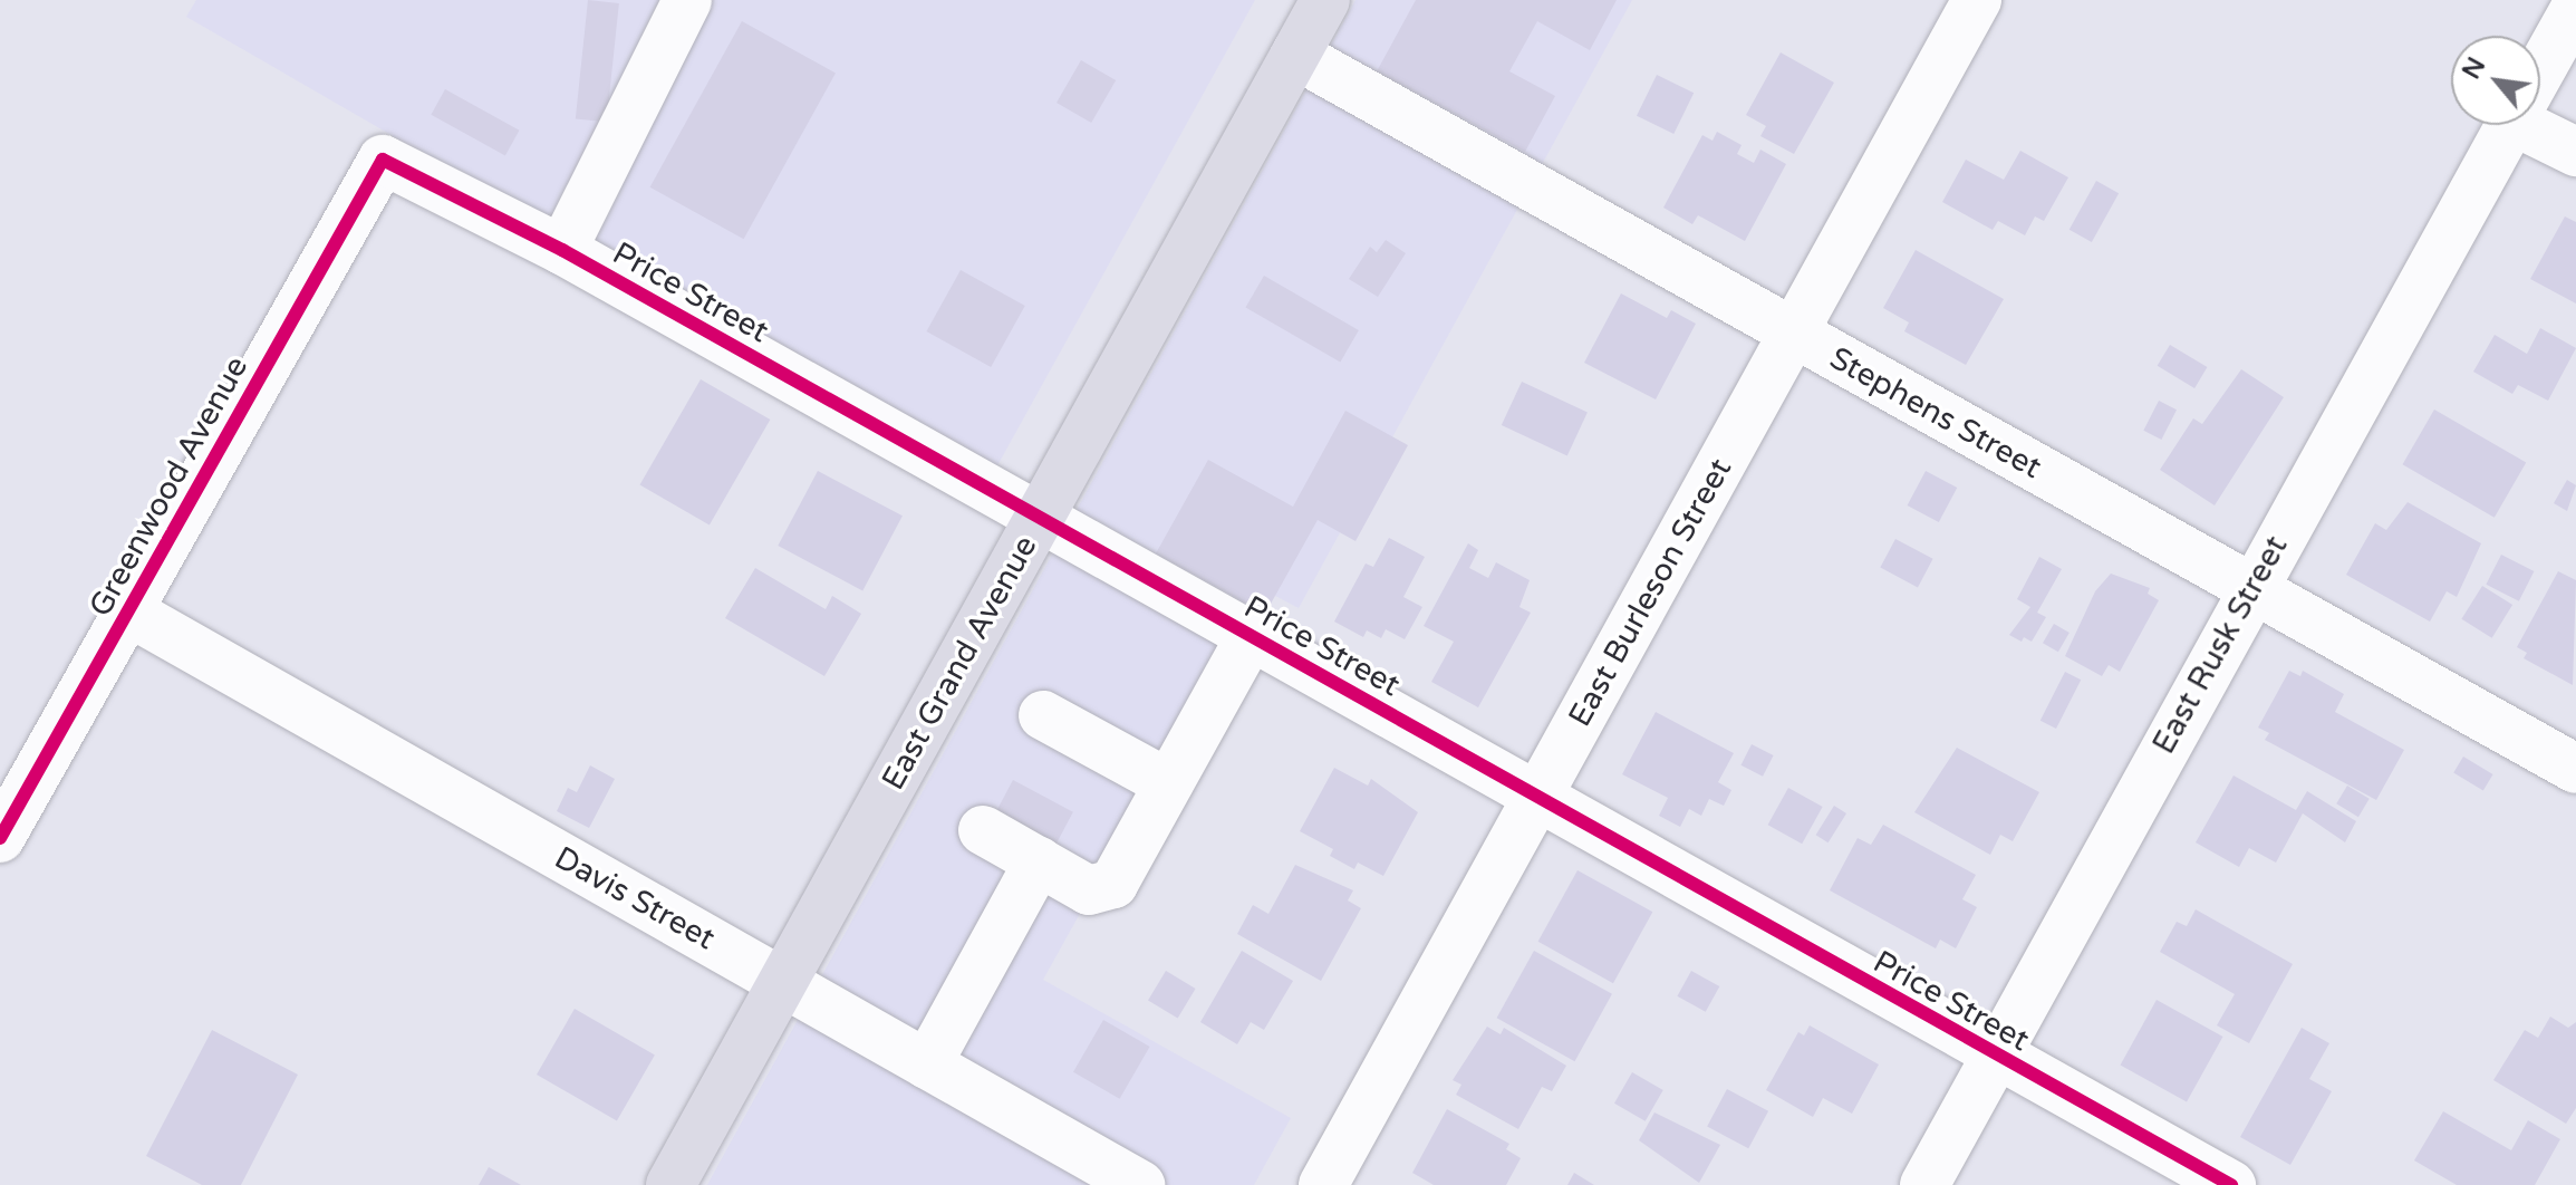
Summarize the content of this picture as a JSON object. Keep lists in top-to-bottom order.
{
  "streets": {
    "highway": ["East Grand Avenue"],
    "street": [
      "Price Street",
      "Stephens Street",
      "Greenwood Avenue",
      "East Burleson Street",
      "East Rusk Street",
      "Davis Street"
    ]
  },
  "crossings": [
    ["Price Street", "Greenwood Avenue"],
    ["Price Street", "East Burleson Street"],
    ["Price Street", "East Rusk Street"],
    ["Price Street", "East Grand Avenue"],
    ["Stephens Street", "East Burleson Street"],
    ["Stephens Street", "East Rusk Street"],
    ["Stephens Street", "East Grand Avenue"],
    ["Greenwood Avenue", "Davis Street"],
    ["East Grand Avenue", "Davis Street"]
  ],
  "north": "top left"
}
